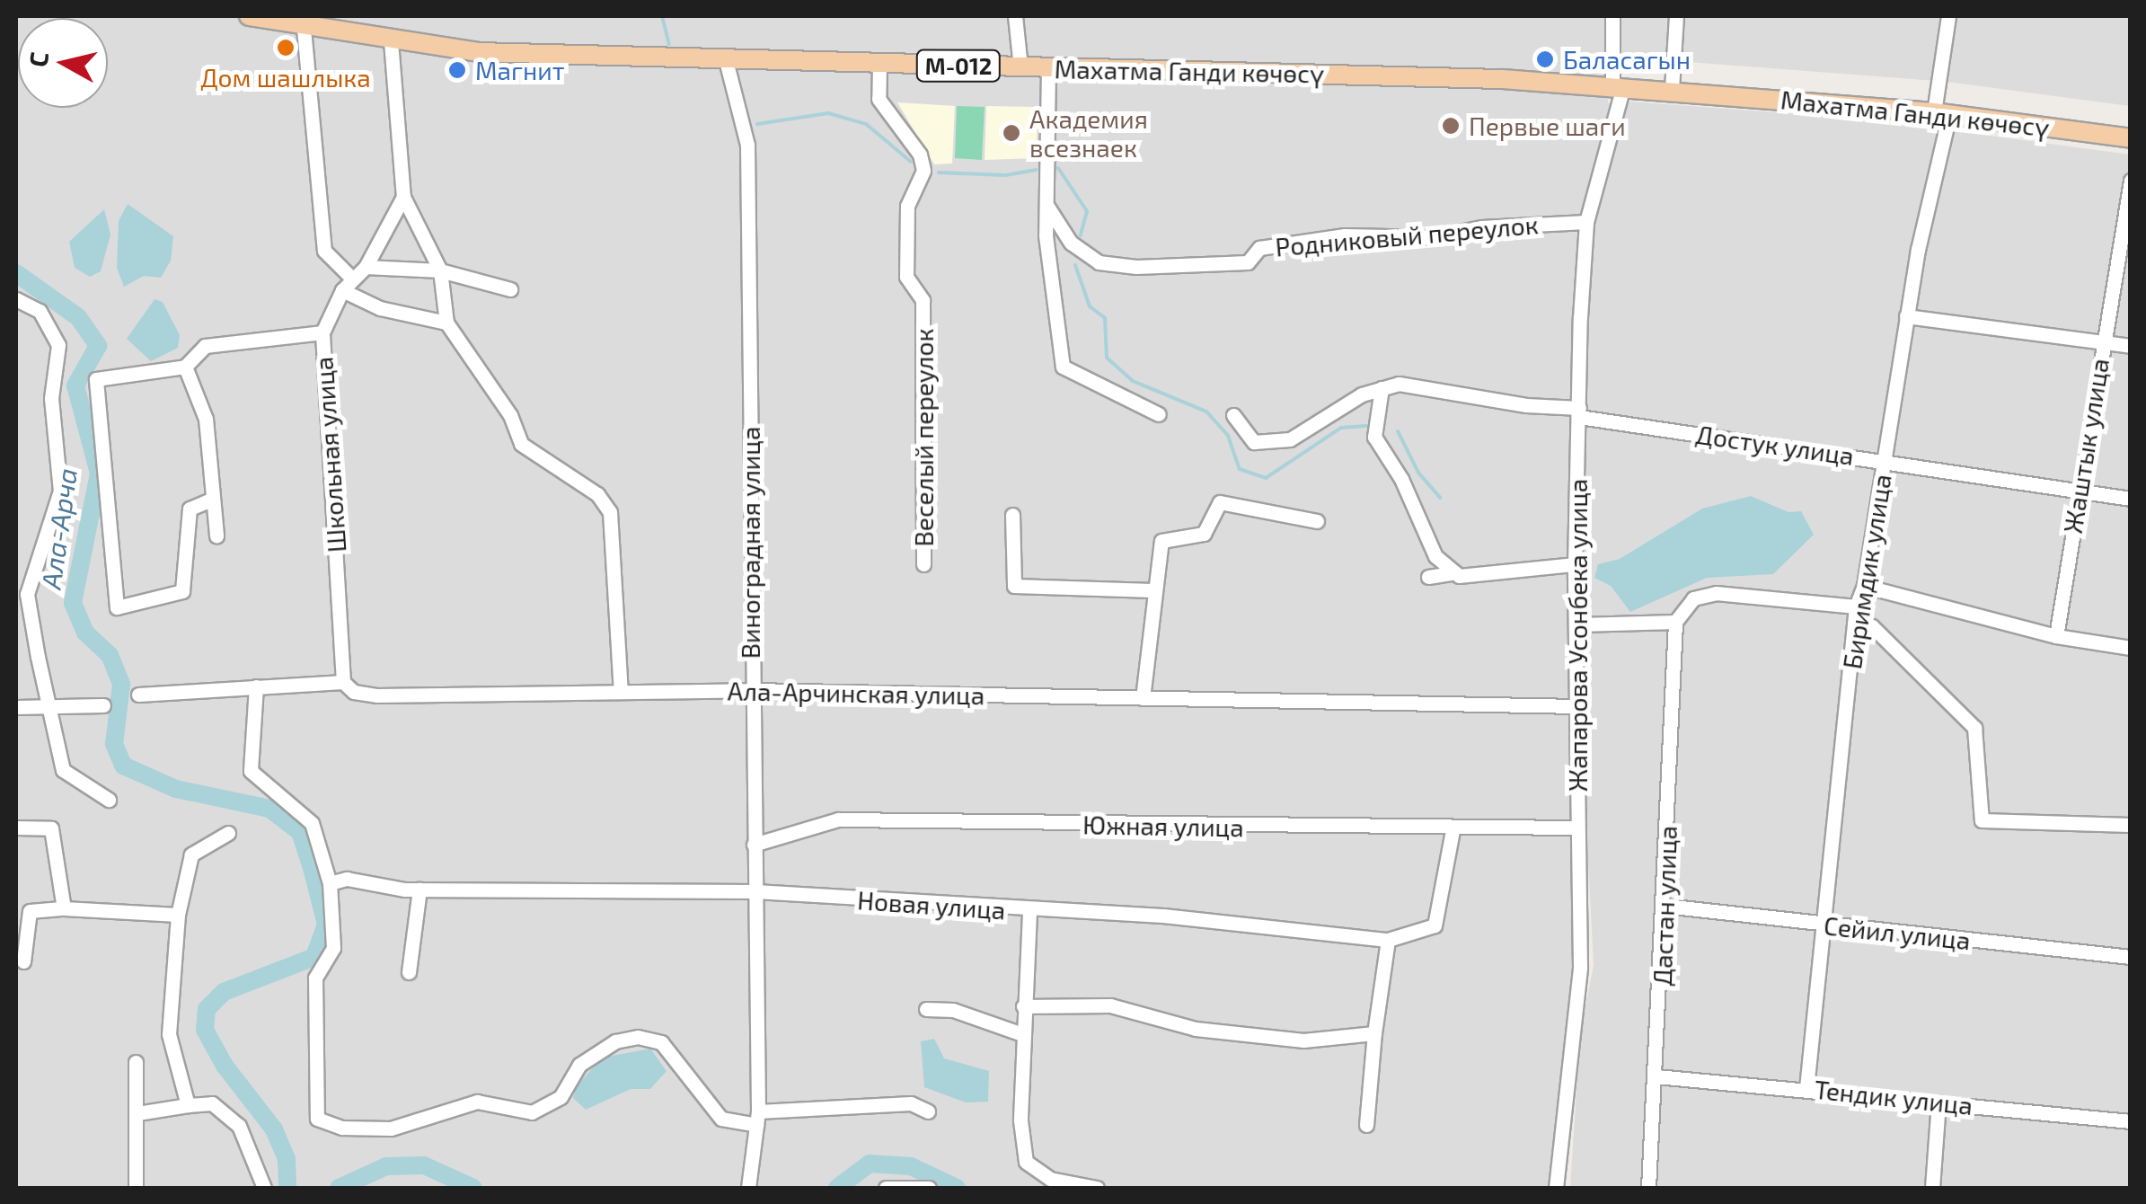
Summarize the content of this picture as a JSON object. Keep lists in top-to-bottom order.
{
  "streets": {
    "main road": ["М-012", "Махатма Ганди көчөсү"],
    "street": [
      "Родниковый переулок",
      "Веселый переулок",
      "Достук улица",
      "Жаштык улица",
      "Школьная улица",
      "Виноградная улица",
      "Биримдик улица",
      "Жапарова Усонбека улица",
      "Ала-Арчинская улица",
      "Южная улица",
      "Новая улица",
      "Дастан улица",
      "Сейил улица",
      "Тендик улица"
    ]
  },
  "crossings": [
    ["Махатма Ганди көчөсү", "Веселый переулок"],
    ["Махатма Ганди көчөсү", "Виноградная улица"],
    ["Махатма Ганди көчөсү", "Биримдик улица"],
    ["Махатма Ганди көчөсү", "Жапарова Усонбека улица"],
    ["Родниковый переулок", "Жапарова Усонбека улица"],
    ["Достук улица", "Жаштык улица"],
    ["Достук улица", "Биримдик улица"],
    ["Достук улица", "Жапарова Усонбека улица"],
    ["Школьная улица", "Ала-Арчинская улица"],
    ["Виноградная улица", "Ала-Арчинская улица"],
    ["Виноградная улица", "Южная улица"],
    ["Виноградная улица", "Новая улица"],
    ["Биримдик улица", "Сейил улица"],
    ["Биримдик улица", "Тендик улица"],
    ["Жапарова Усонбека улица", "Ала-Арчинская улица"],
    ["Жапарова Усонбека улица", "Южная улица"],
    ["Южная улица", "Новая улица"],
    ["Дастан улица", "Сейил улица"],
    ["Дастан улица", "Тендик улица"]
  ],
  "water": ["Ала-Арча"],
  "places": [
    "Дом шашлыка",
    "Баласагын",
    "Магнит",
    "Первые шаги",
    "Академия всезнаек"
  ],
  "north": "left"
}
